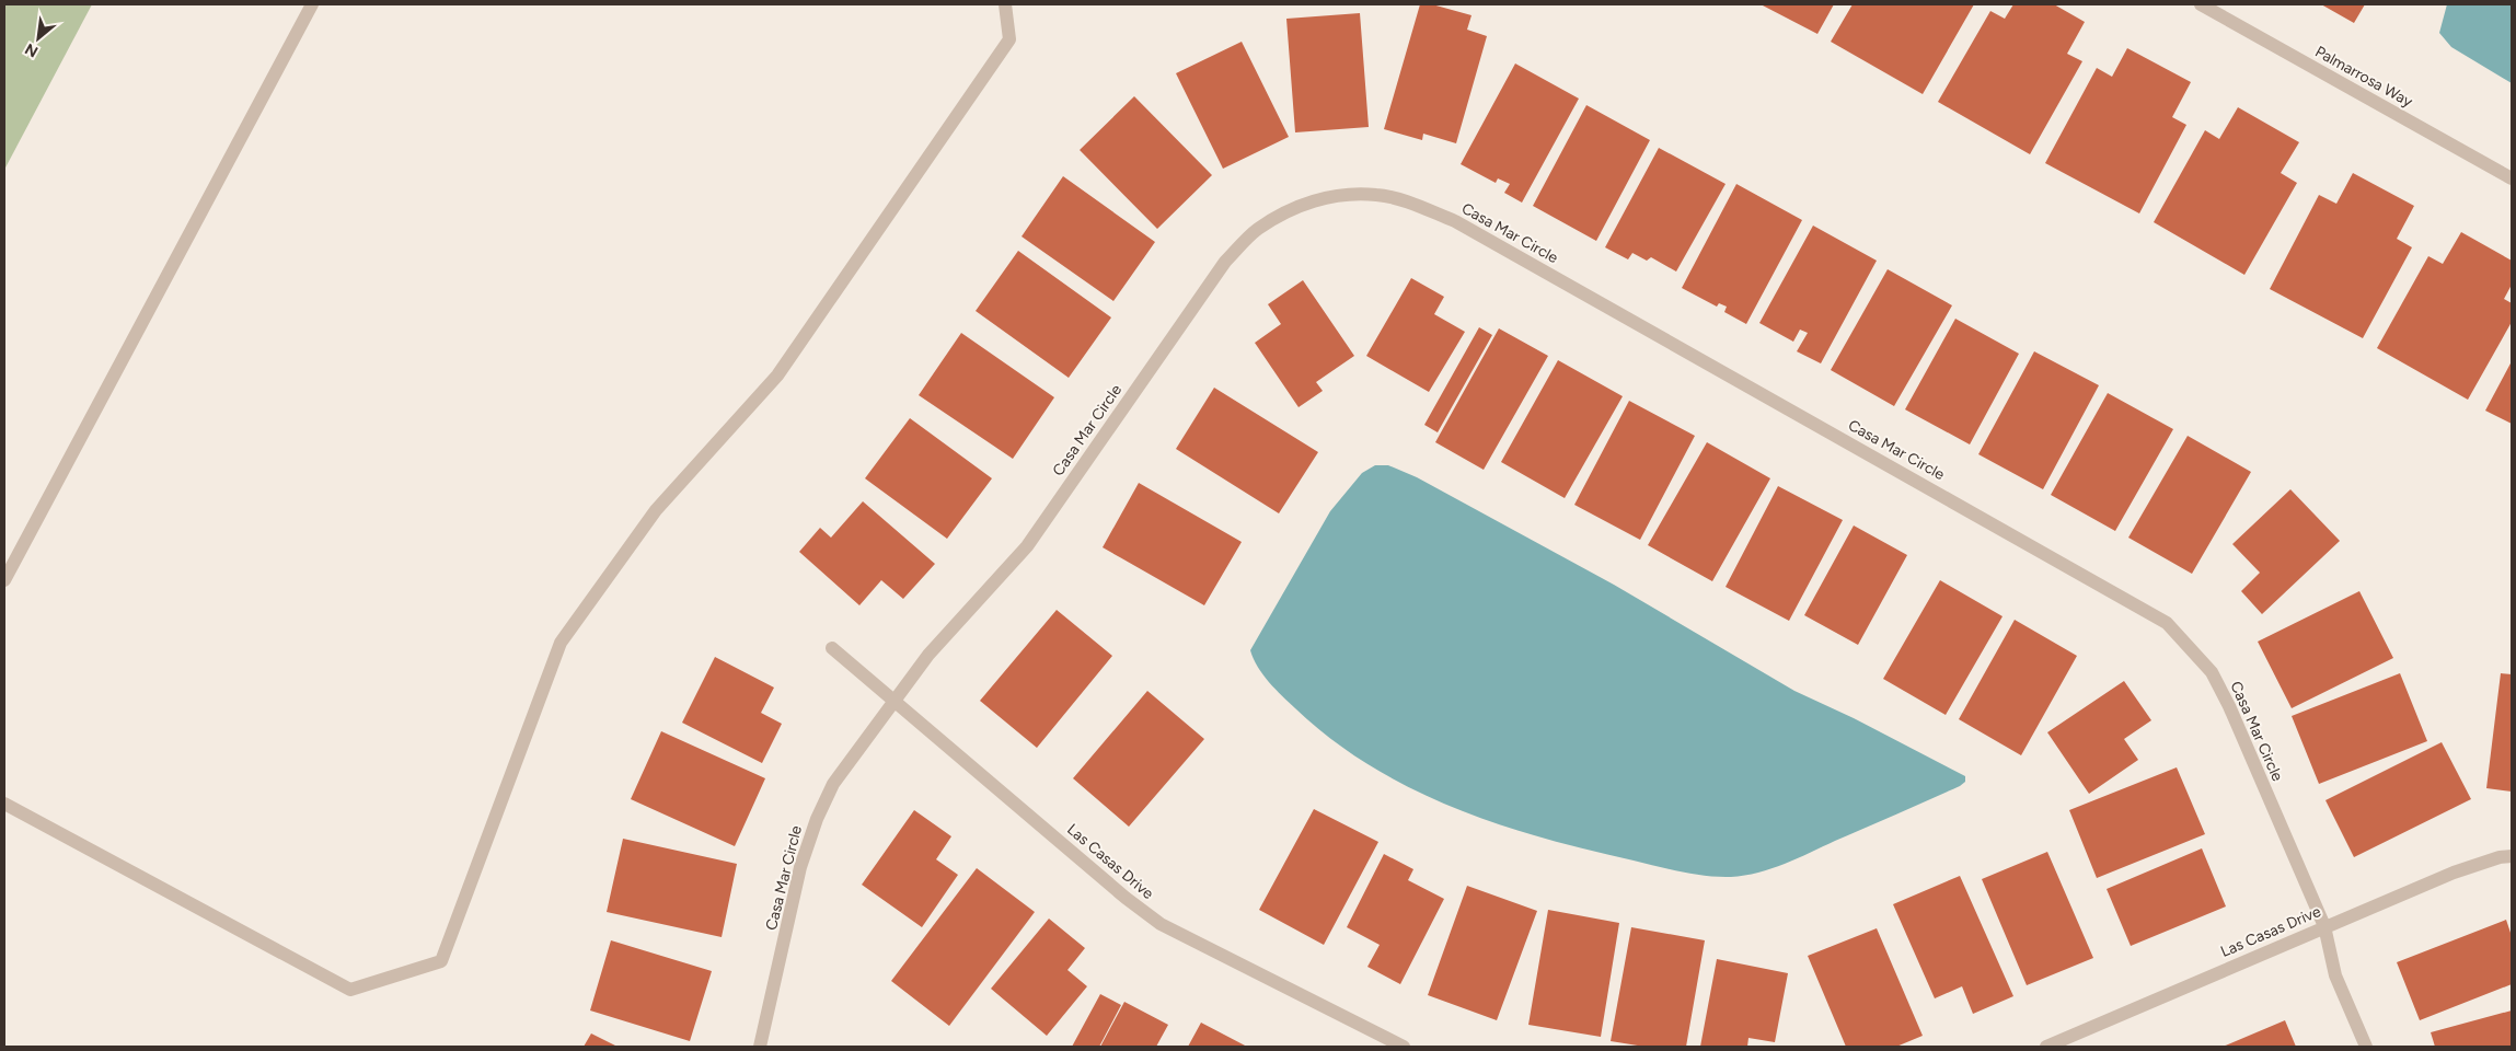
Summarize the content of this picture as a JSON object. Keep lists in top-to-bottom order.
{
  "streets": {
    "street": ["Palmarrosa Way", "Casa Mar Circle", "Las Casas Drive"]
  },
  "crossings": [
    ["Casa Mar Circle", "Las Casas Drive"]
  ],
  "north": "bottom left"
}
